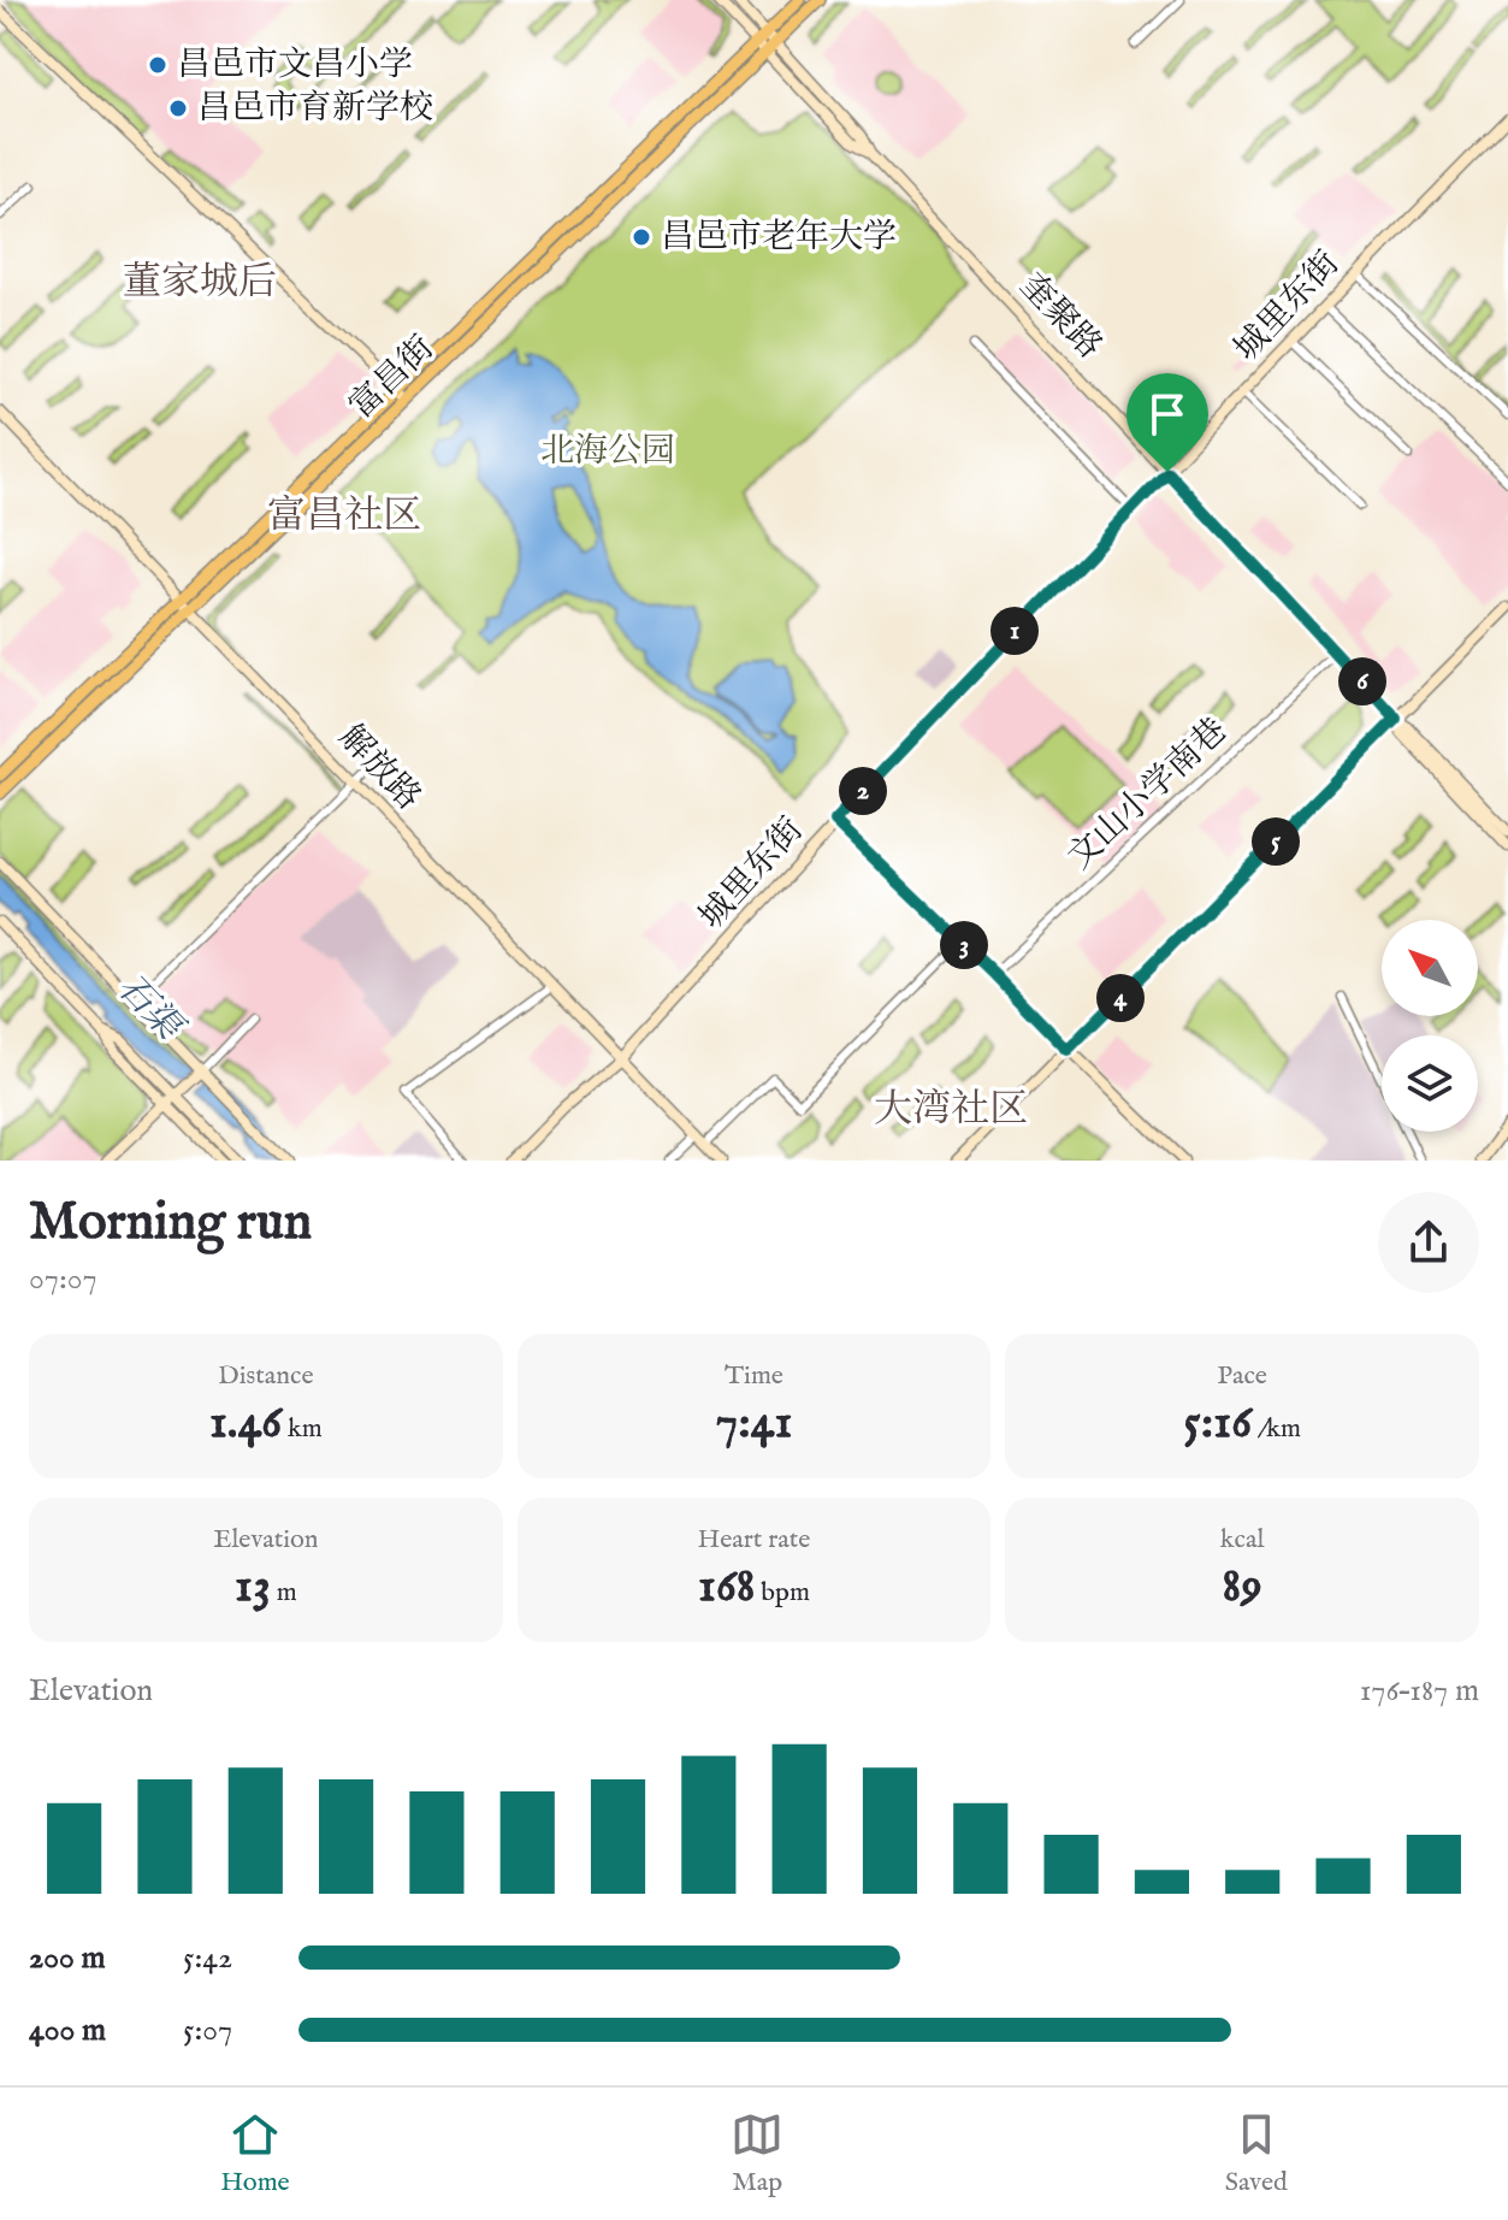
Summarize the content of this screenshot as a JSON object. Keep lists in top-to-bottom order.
{
  "streets": {
    "main road": ["富昌街"],
    "street": [
      "城里东街",
      "奎聚路",
      "解放路",
      "文山小学南巷"
    ]
  },
  "crossings": [
    ["城里东街", "奎聚路"],
    ["城里东街", "解放路"],
    ["奎聚路", "富昌街"],
    ["奎聚路", "文山小学南巷"],
    ["富昌街", "解放路"]
  ],
  "districts": ["董家城后", "富昌社区", "大湾社区"],
  "water": ["石渠"],
  "parks": ["北海公园"],
  "places": ["昌邑市文昌小学", "昌邑市育新学校", "昌邑市老年大学"],
  "north": "top left",
  "page": {
    "pins": [
      "1",
      "6",
      "2",
      "5",
      "3",
      "4"
    ],
    "heading": ["Morning run", "07:07"],
    "stats": [
      ["Distance", "1.46 km"],
      ["Time", "7:41"],
      ["Pace", "5:16 /km"],
      ["Elevation", "13 m"],
      ["Heart rate", "168 bpm"],
      ["kcal", "89"]
    ],
    "chart": ["Elevation", "176–187 m"],
    "list": [
      {
        "name": "200 m",
        "note": "5:42"
      },
      {
        "name": "400 m",
        "note": "5:07"
      }
    ],
    "tabs": ["Home", "Map", "Saved"]
  }
}
